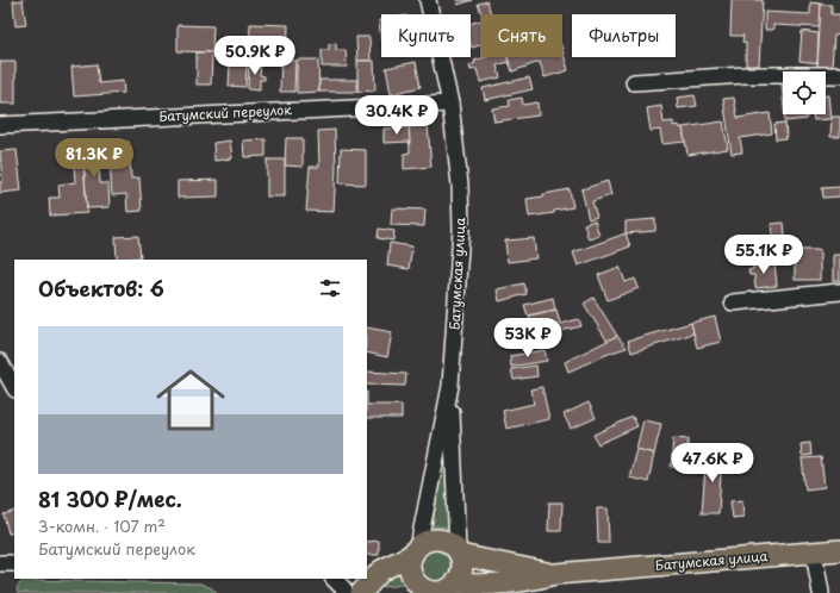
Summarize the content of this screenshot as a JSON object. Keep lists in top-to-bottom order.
{
  "streets": {
    "main road": ["Батумская улица"],
    "street": ["Батумский переулок"]
  },
  "crossings": [
    ["Батумский переулок", "Батумская улица"]
  ],
  "page": {
    "chip": ["Купить", "Снять", "Фильтры"],
    "price": [
      "50.9K ₽",
      "30.4K ₽",
      "81.3K ₽",
      "55.1K ₽",
      "53K ₽",
      "47.6K ₽"
    ],
    "heading": "Объектов: 6",
    "list": [
      {
        "name": "81 300 ₽/мес.",
        "note": "3-комн. · 107 m² · Батумский переулок"
      }
    ]
  }
}
